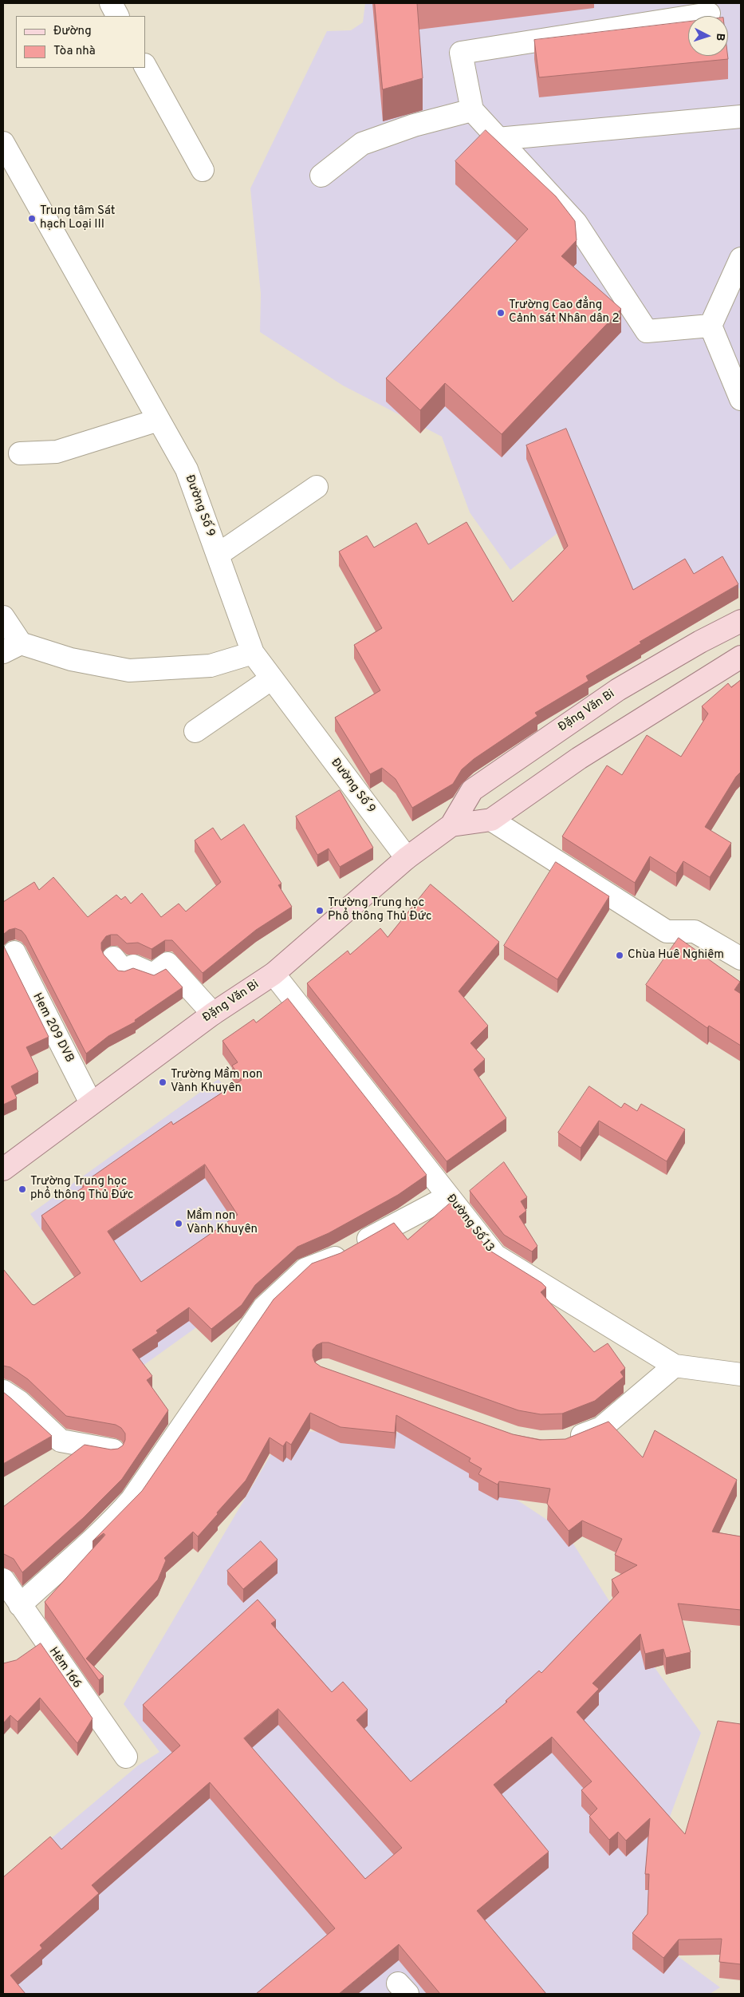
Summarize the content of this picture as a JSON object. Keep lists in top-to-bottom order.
{
  "streets": {
    "main road": ["Đặng Văn Bi"],
    "street": [
      "Đường Số 9",
      "Hem 209 DVB",
      "Đường Số 13",
      "Hẻm 166"
    ]
  },
  "crossings": [
    ["Đường Số 9", "Đặng Văn Bi"],
    ["Đặng Văn Bi", "Hem 209 DVB"],
    ["Đặng Văn Bi", "Đường Số 13"]
  ],
  "places": [
    "Trung tâm Sát hạch Loại III",
    "Trường Cao đẳng Cảnh sát Nhân dân 2",
    "Trường Trung học Phổ thông Thủ Đức",
    "Chùa Huê Nghiêm",
    "Trường Mầm non Vành Khuyên",
    "Trường Trung học phổ thông Thủ Đức",
    "Mầm non Vành Khuyên"
  ],
  "legend": ["Đường", "Tòa nhà"],
  "north": "right"
}
